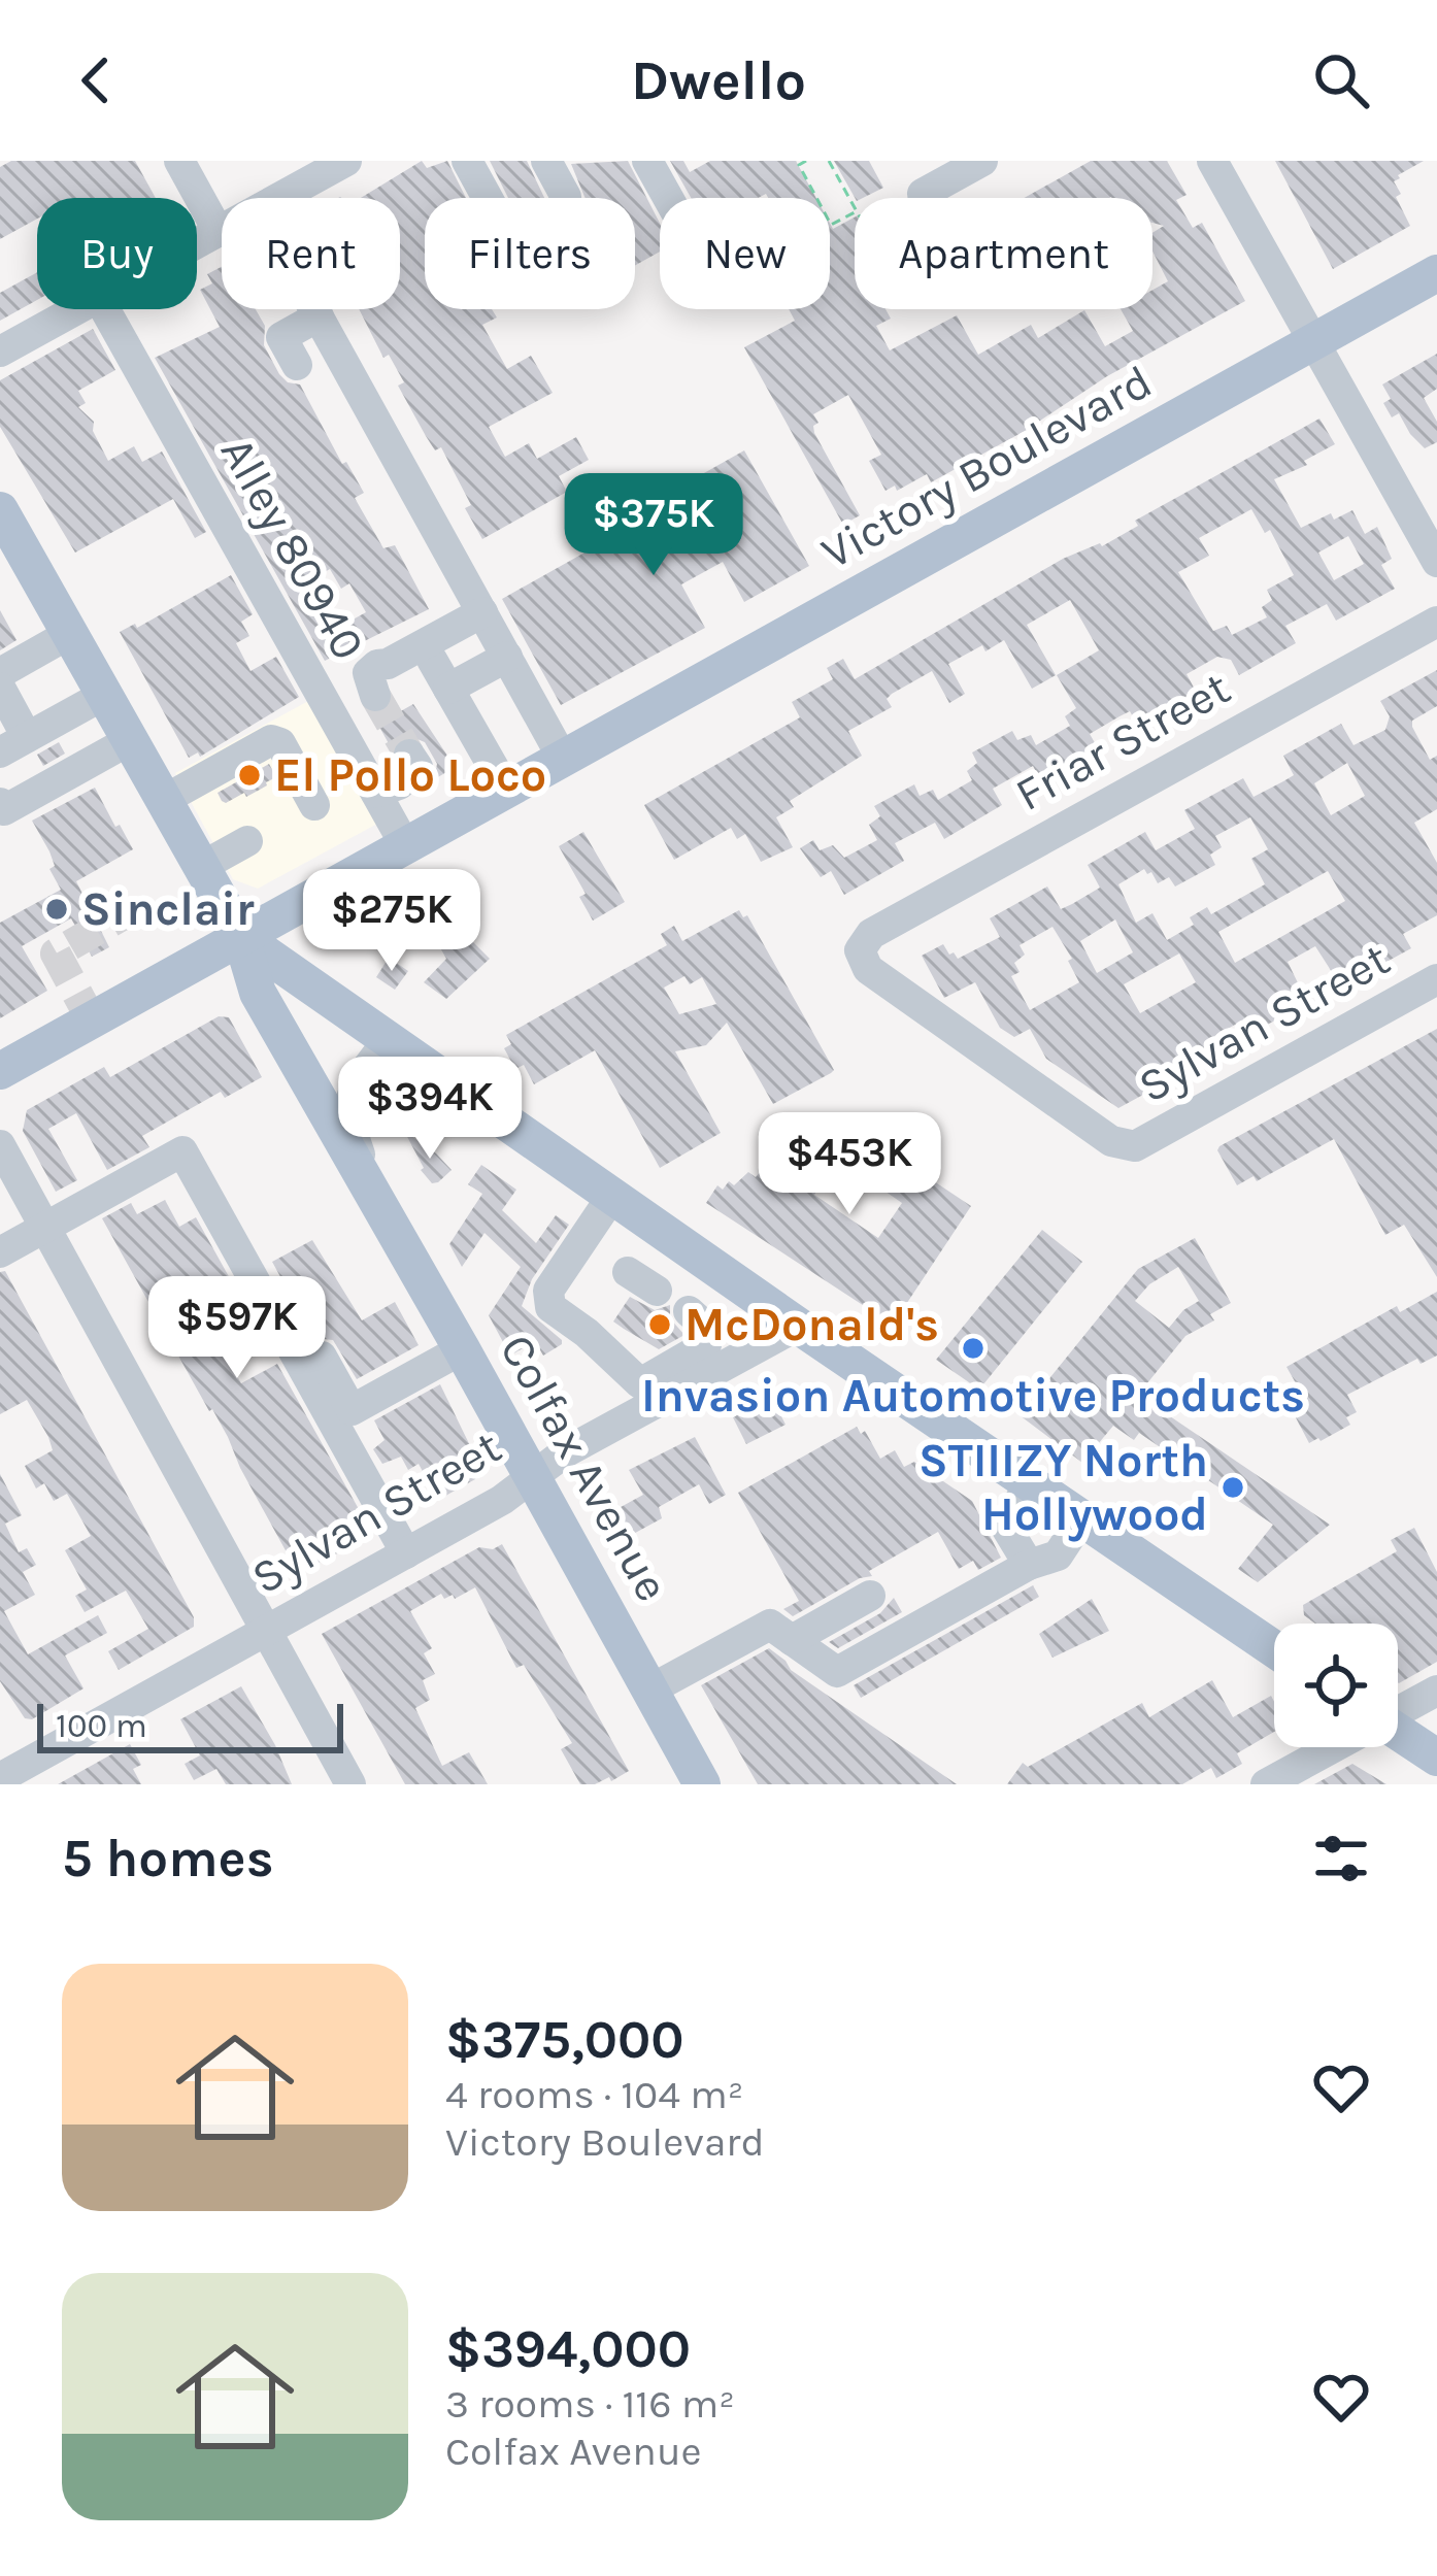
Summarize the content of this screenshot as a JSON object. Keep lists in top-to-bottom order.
{
  "streets": {
    "main road": ["Victory Boulevard", "Colfax Avenue"],
    "street": ["Alley 80940", "Friar Street", "Sylvan Street"]
  },
  "crossings": [
    ["Victory Boulevard", "Alley 80940"],
    ["Victory Boulevard", "Colfax Avenue"],
    ["Friar Street", "Sylvan Street"],
    ["Sylvan Street", "Colfax Avenue"]
  ],
  "places": [
    "El Pollo Loco",
    "Sinclair",
    "McDonald's",
    "Invasion Automotive Products",
    "STIIIZY North Hollywood"
  ],
  "scale_bar": "100 m",
  "page": {
    "header": "Dwello",
    "chip": [
      "Buy",
      "Rent",
      "Filters",
      "New",
      "Apartment"
    ],
    "price": [
      "$375K",
      "$275K",
      "$394K",
      "$453K",
      "$597K"
    ],
    "scale": "100 m",
    "heading": "5 homes",
    "list": [
      {
        "name": "$375,000",
        "note": "4 rooms · 104 m² · Victory Boulevard"
      },
      {
        "name": "$394,000",
        "note": "3 rooms · 116 m² · Colfax Avenue"
      }
    ]
  }
}
